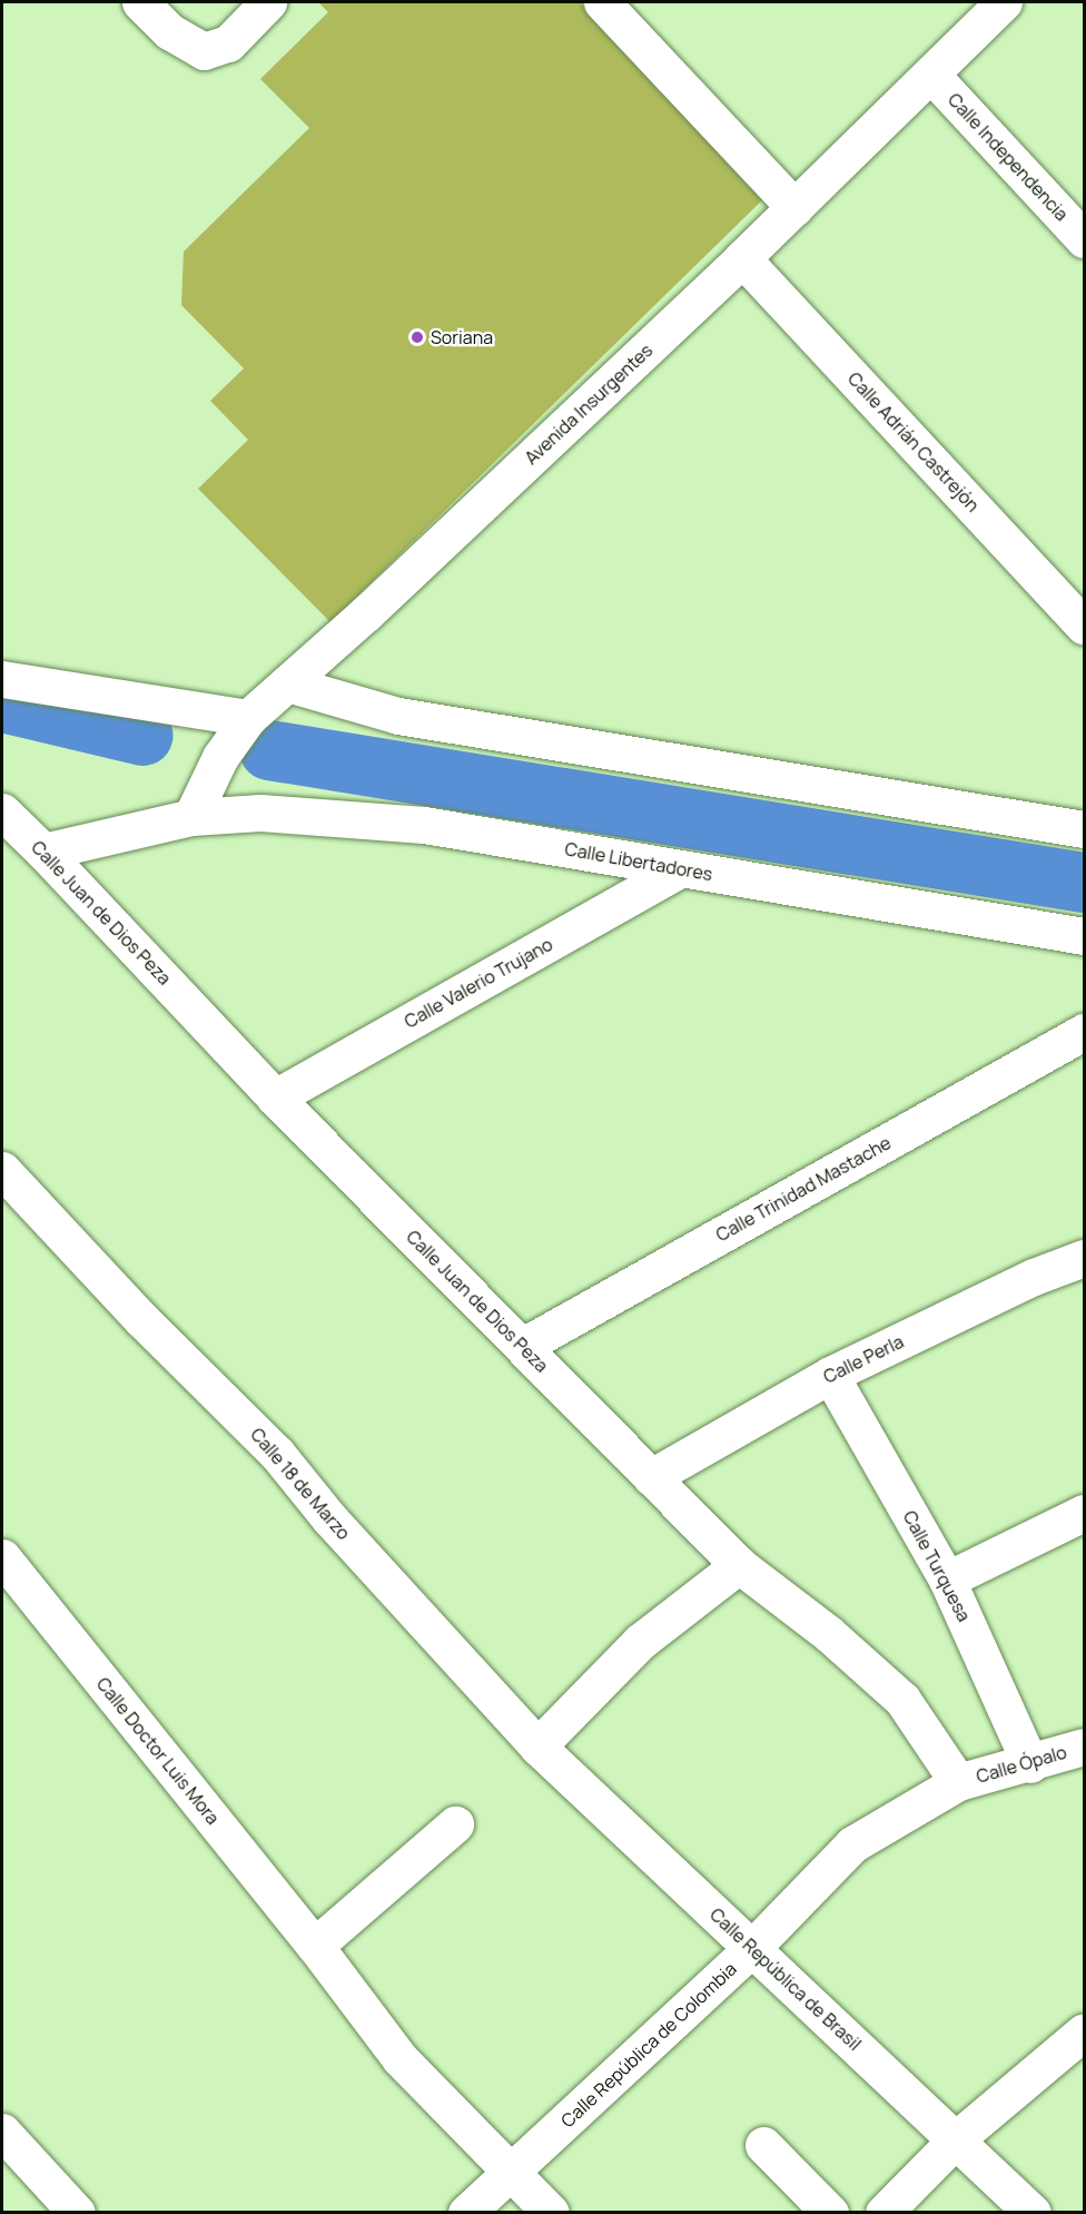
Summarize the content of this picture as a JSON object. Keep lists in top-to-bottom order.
{
  "streets": {
    "street": [
      "Calle Independencia",
      "Avenida Insurgentes",
      "Calle Adrián Castrejón",
      "Calle Libertadores",
      "Calle Juan de Dios Peza",
      "Calle Valerio Trujano",
      "Calle Trinidad Mastache",
      "Calle Perla",
      "Calle 18 de Marzo",
      "Calle Turquesa",
      "Calle Doctor Luis Mora",
      "Calle Ópalo",
      "Calle República de Brasil",
      "Calle República de Colombia"
    ]
  },
  "crossings": [
    ["Calle Independencia", "Avenida Insurgentes"],
    ["Avenida Insurgentes", "Calle Adrián Castrejón"],
    ["Avenida Insurgentes", "Calle Libertadores"],
    ["Calle Libertadores", "Calle Juan de Dios Peza"],
    ["Calle Libertadores", "Calle Valerio Trujano"],
    ["Calle Juan de Dios Peza", "Calle Valerio Trujano"],
    ["Calle Juan de Dios Peza", "Calle Trinidad Mastache"],
    ["Calle Juan de Dios Peza", "Calle Perla"],
    ["Calle Juan de Dios Peza", "Calle Ópalo"],
    ["Calle Juan de Dios Peza", "Calle República de Colombia"],
    ["Calle Perla", "Calle Turquesa"],
    ["Calle 18 de Marzo", "Calle República de Brasil"],
    ["Calle Turquesa", "Calle Ópalo"],
    ["Calle Doctor Luis Mora", "Calle República de Colombia"],
    ["Calle Ópalo", "Calle República de Colombia"],
    ["Calle República de Brasil", "Calle República de Colombia"]
  ],
  "places": ["Soriana"]
}
